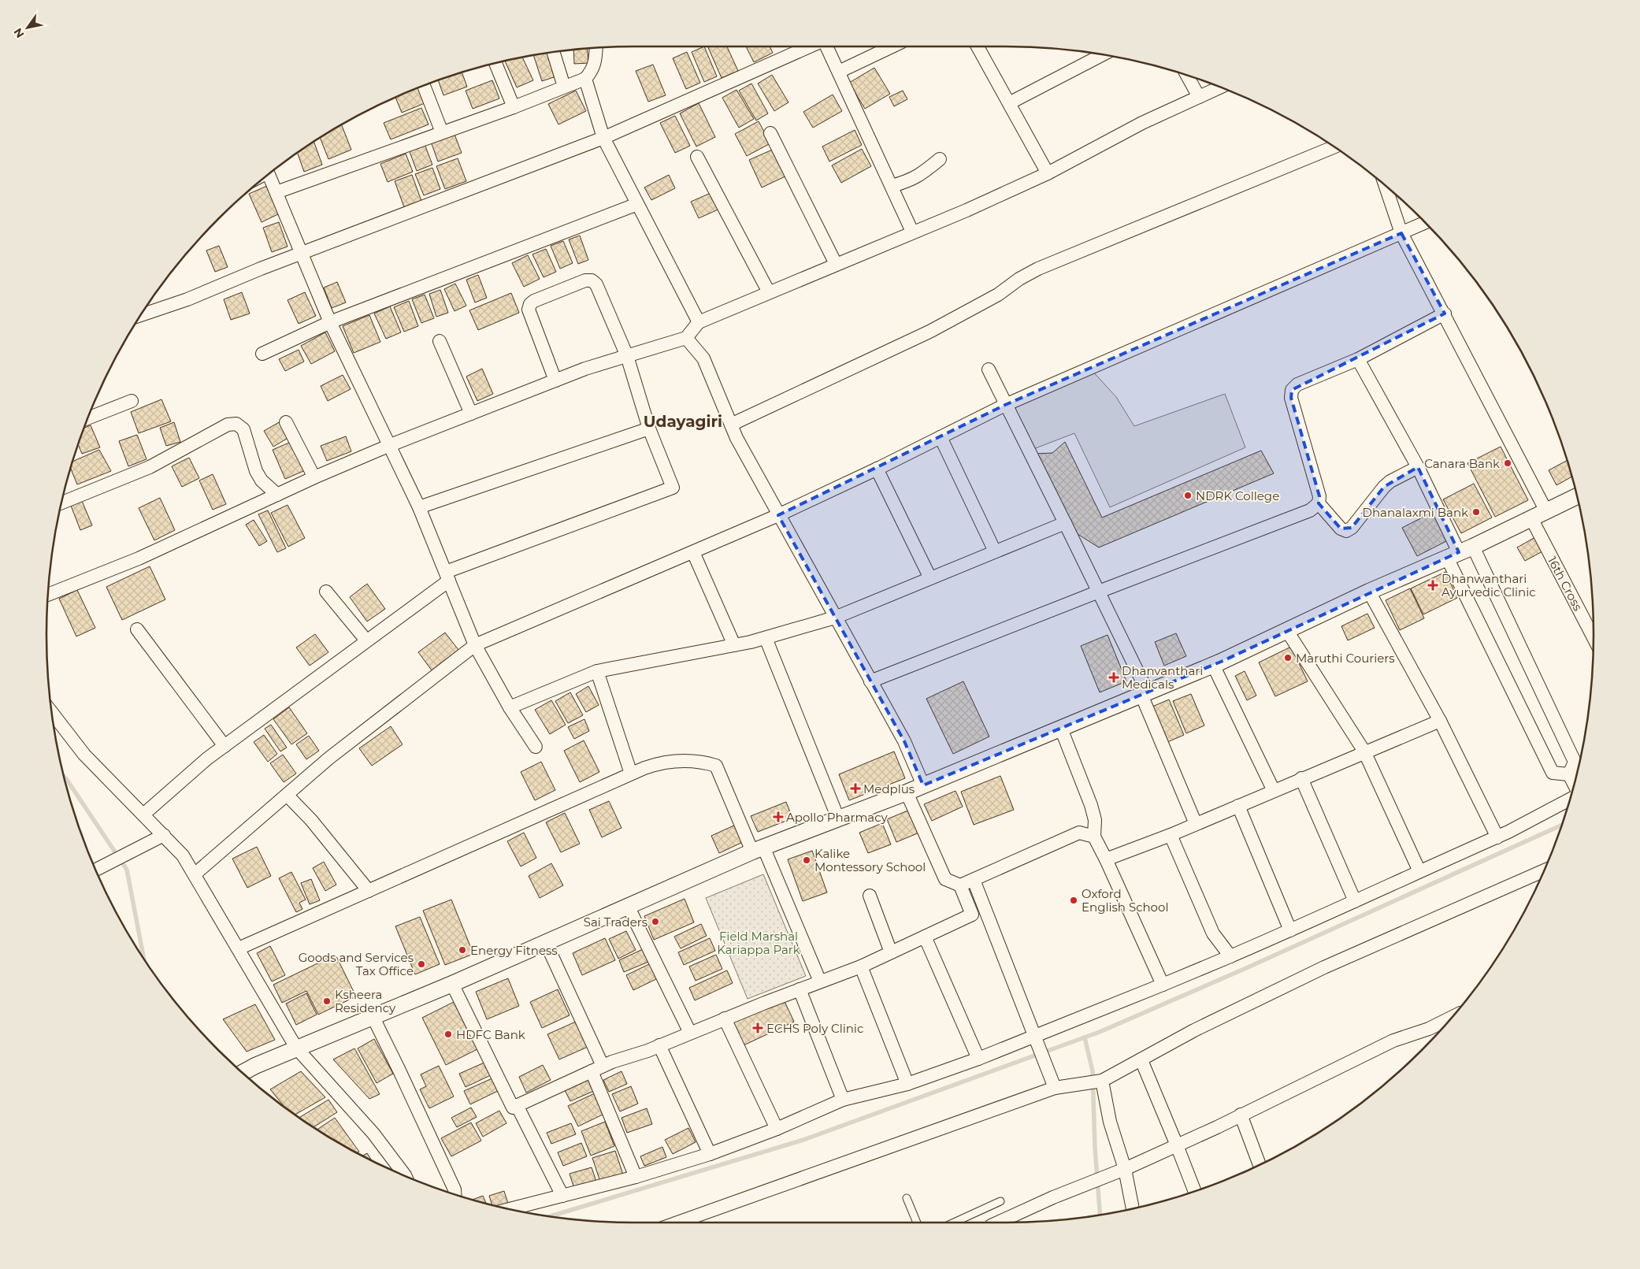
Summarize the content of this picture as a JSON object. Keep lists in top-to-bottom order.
{
  "streets": {
    "street": ["16th Cross"]
  },
  "districts": ["Udayagiri"],
  "parks": ["Field Marshal Kariappa Park"],
  "places": {
    "other": [
      "Canara Bank",
      "NDRK College",
      "Dhanalaxmi Bank",
      "Maruthi Couriers",
      "Kalike Montessory School",
      "Oxford English School",
      "Sai Traders",
      "Energy Fitness",
      "Goods and Services Tax Office",
      "Ksheera Residency",
      "HDFC Bank"
    ],
    "health": [
      "Dhanwanthari Ayurvedic Clinic",
      "Dhanvanthari Medicals",
      "Medplus",
      "Apollo Pharmacy",
      "ECHS Poly Clinic"
    ]
  },
  "north": "bottom left"
}
